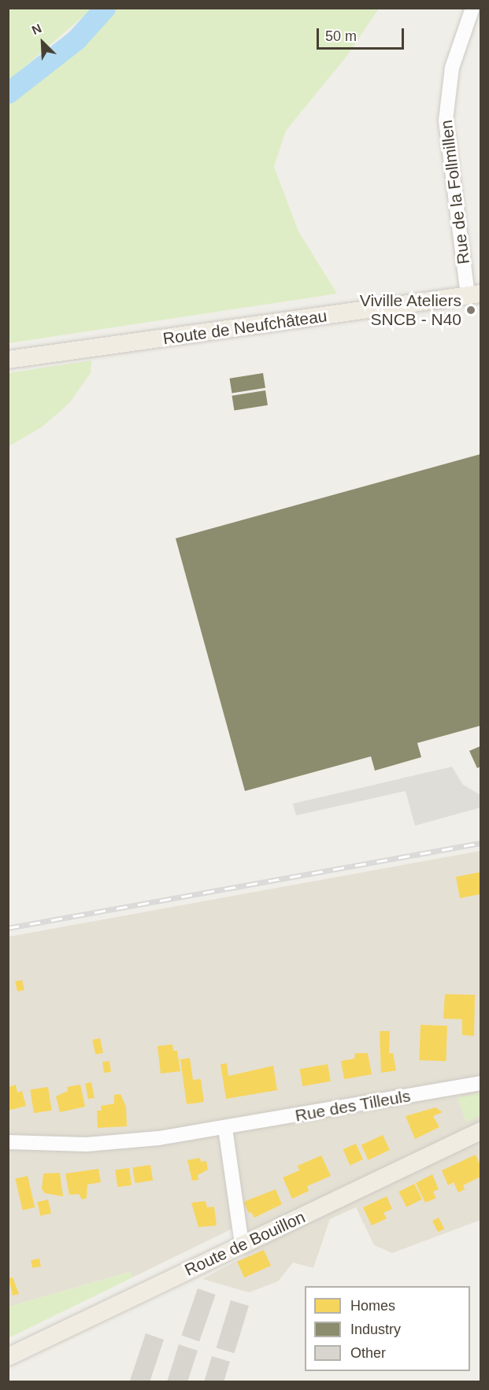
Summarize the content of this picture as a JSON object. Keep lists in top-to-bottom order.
{
  "streets": {
    "main road": ["Route de Neufchâteau", "Route de Bouillon"],
    "street": ["Rue de la Follmillen", "Rue des Tilleuls"]
  },
  "crossings": [
    ["Rue de la Follmillen", "Route de Neufchâteau"]
  ],
  "places": ["Viville Ateliers SNCB - N40"],
  "legend": ["Homes", "Industry", "Other"],
  "scale_bar": "50 m",
  "north": "top left"
}
